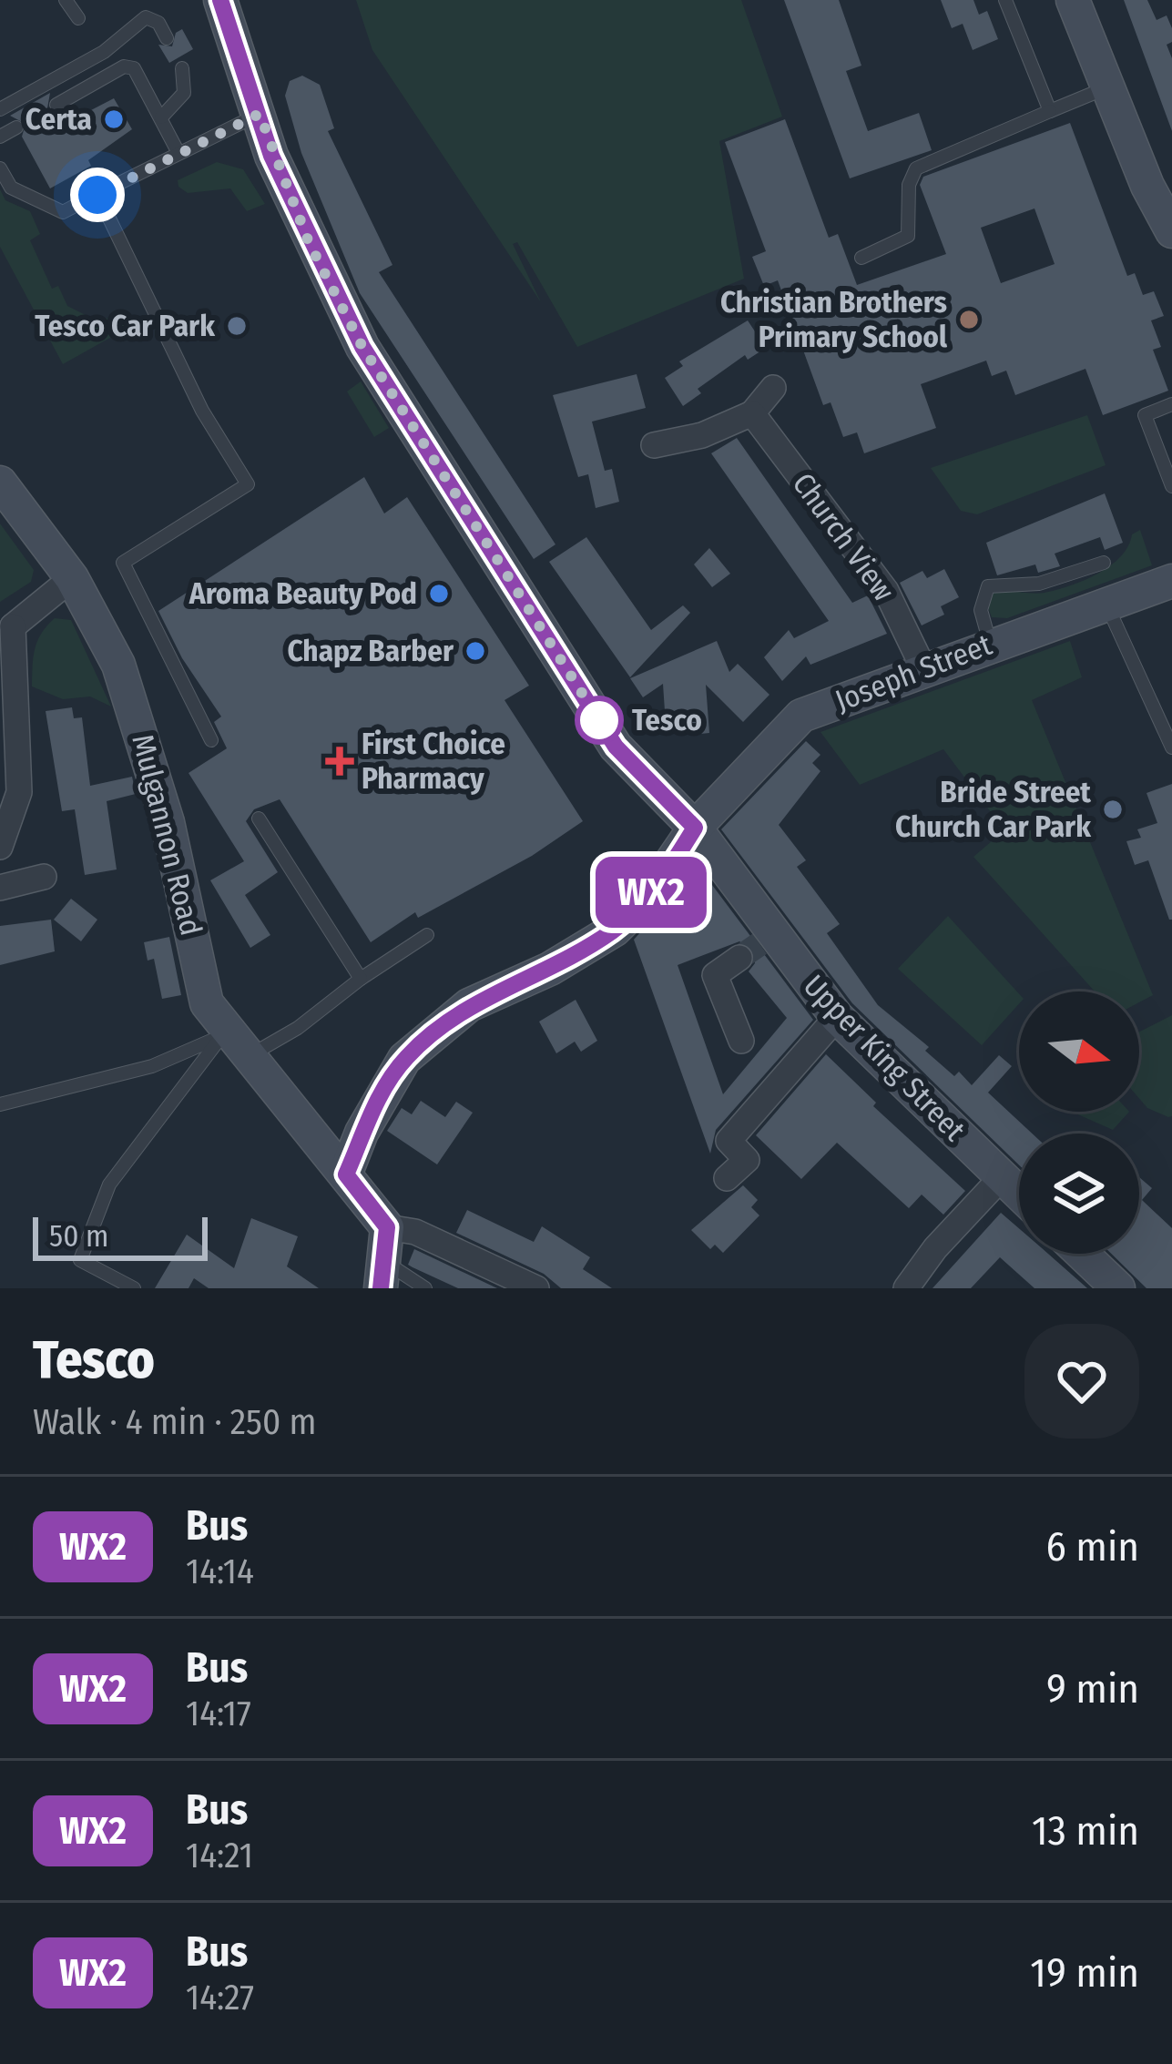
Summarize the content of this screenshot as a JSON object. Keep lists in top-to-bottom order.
{
  "streets": {
    "main road": ["Joseph Street", "Mulgannon Road", "Upper King Street"],
    "street": ["Church View"]
  },
  "crossings": [
    ["Church View", "Joseph Street"],
    ["Joseph Street", "Upper King Street"]
  ],
  "places": {
    "other": [
      "Certa",
      "Christian Brothers Primary School",
      "Tesco Car Park",
      "Aroma Beauty Pod",
      "Chapz Barber",
      "Tesco",
      "Bride Street Church Car Park"
    ],
    "health": ["First Choice Pharmacy"]
  },
  "lines": ["bus line WX2"],
  "scale_bar": "50 m",
  "north": "right",
  "page": {
    "on_map": "WX2",
    "scale": "50 m",
    "heading": ["Tesco", "Walk · 4 min · 250 m"],
    "list": [
      {
        "mark": "WX2",
        "name": "Bus",
        "note": "14:14",
        "value": "6 min"
      },
      {
        "mark": "WX2",
        "name": "Bus",
        "note": "14:17",
        "value": "9 min"
      },
      {
        "mark": "WX2",
        "name": "Bus",
        "note": "14:21",
        "value": "13 min"
      },
      {
        "mark": "WX2",
        "name": "Bus",
        "note": "14:27",
        "value": "19 min"
      }
    ]
  }
}
